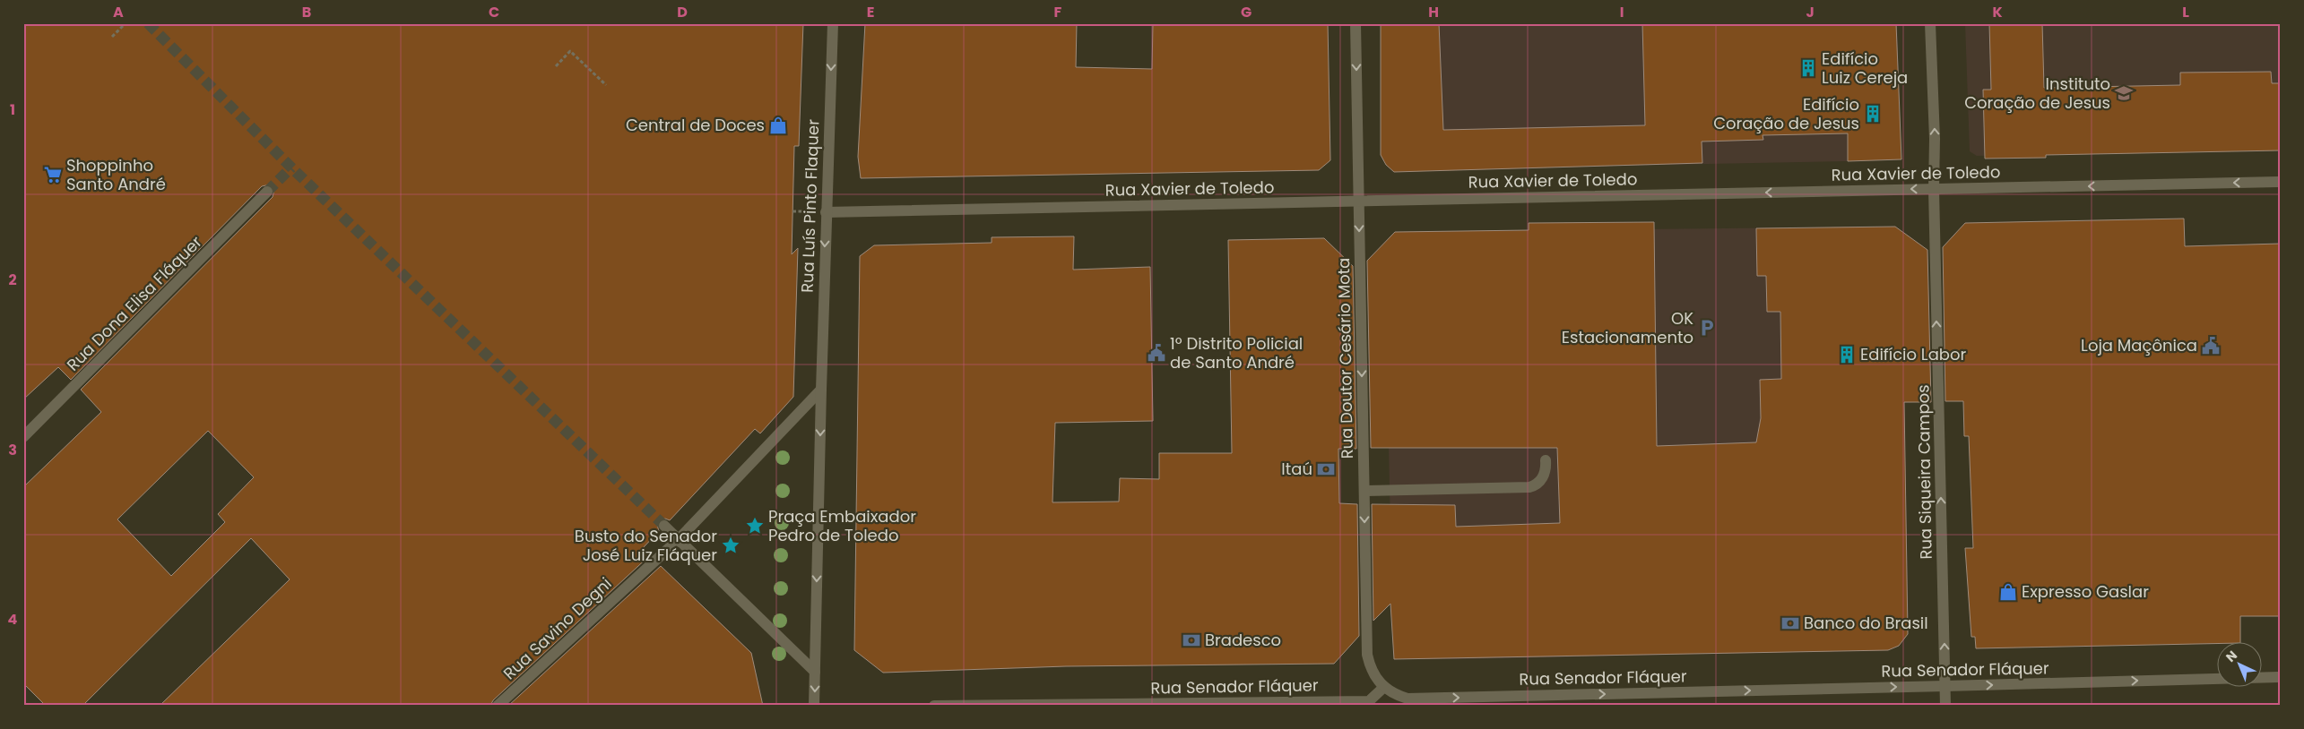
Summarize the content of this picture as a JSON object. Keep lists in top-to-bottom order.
{
  "streets": {
    "street": [
      "Rua Xavier de Toledo",
      "Rua Luís Pinto Flaquer",
      "Rua Dona Elisa Fláquer",
      "Rua Doutor Cesário Mota",
      "Rua Siqueira Campos",
      "Rua Savino Degni",
      "Rua Senador Fláquer"
    ]
  },
  "crossings": [
    ["Rua Xavier de Toledo", "Rua Luís Pinto Flaquer"],
    ["Rua Xavier de Toledo", "Rua Doutor Cesário Mota"],
    ["Rua Xavier de Toledo", "Rua Siqueira Campos"],
    ["Rua Doutor Cesário Mota", "Rua Senador Fláquer"],
    ["Rua Siqueira Campos", "Rua Senador Fláquer"]
  ],
  "one_way": [
    "Rua Xavier de Toledo",
    "Rua Luís Pinto Flaquer",
    "Rua Doutor Cesário Mota",
    "Rua Siqueira Campos",
    "Rua Senador Fláquer"
  ],
  "places": {
    "building": ["Edifício Luiz Cereja", "Edifício Coração de Jesus", "Edifício Labor"],
    "school or university": ["Instituto Coração de Jesus"],
    "shop": ["Central de Doces", "Expresso Gaslar"],
    "supermarket": ["Shoppinho Santo André"],
    "parking": ["OK Estacionamento"],
    "public building": ["Loja Maçônica", "1º Distrito Policial de Santo André"],
    "bank": ["Itaú", "Banco do Brasil", "Bradesco"],
    "place": ["Praça Embaixador Pedro de Toledo", "Busto do Senador José Luiz Fláquer"]
  },
  "north": "top left",
  "grid": {
    "columns": [
      "A",
      "B",
      "C",
      "D",
      "E",
      "F",
      "G",
      "H",
      "I",
      "J",
      "K",
      "L"
    ],
    "rows": [
      "1",
      "2",
      "3",
      "4"
    ]
  }
}
